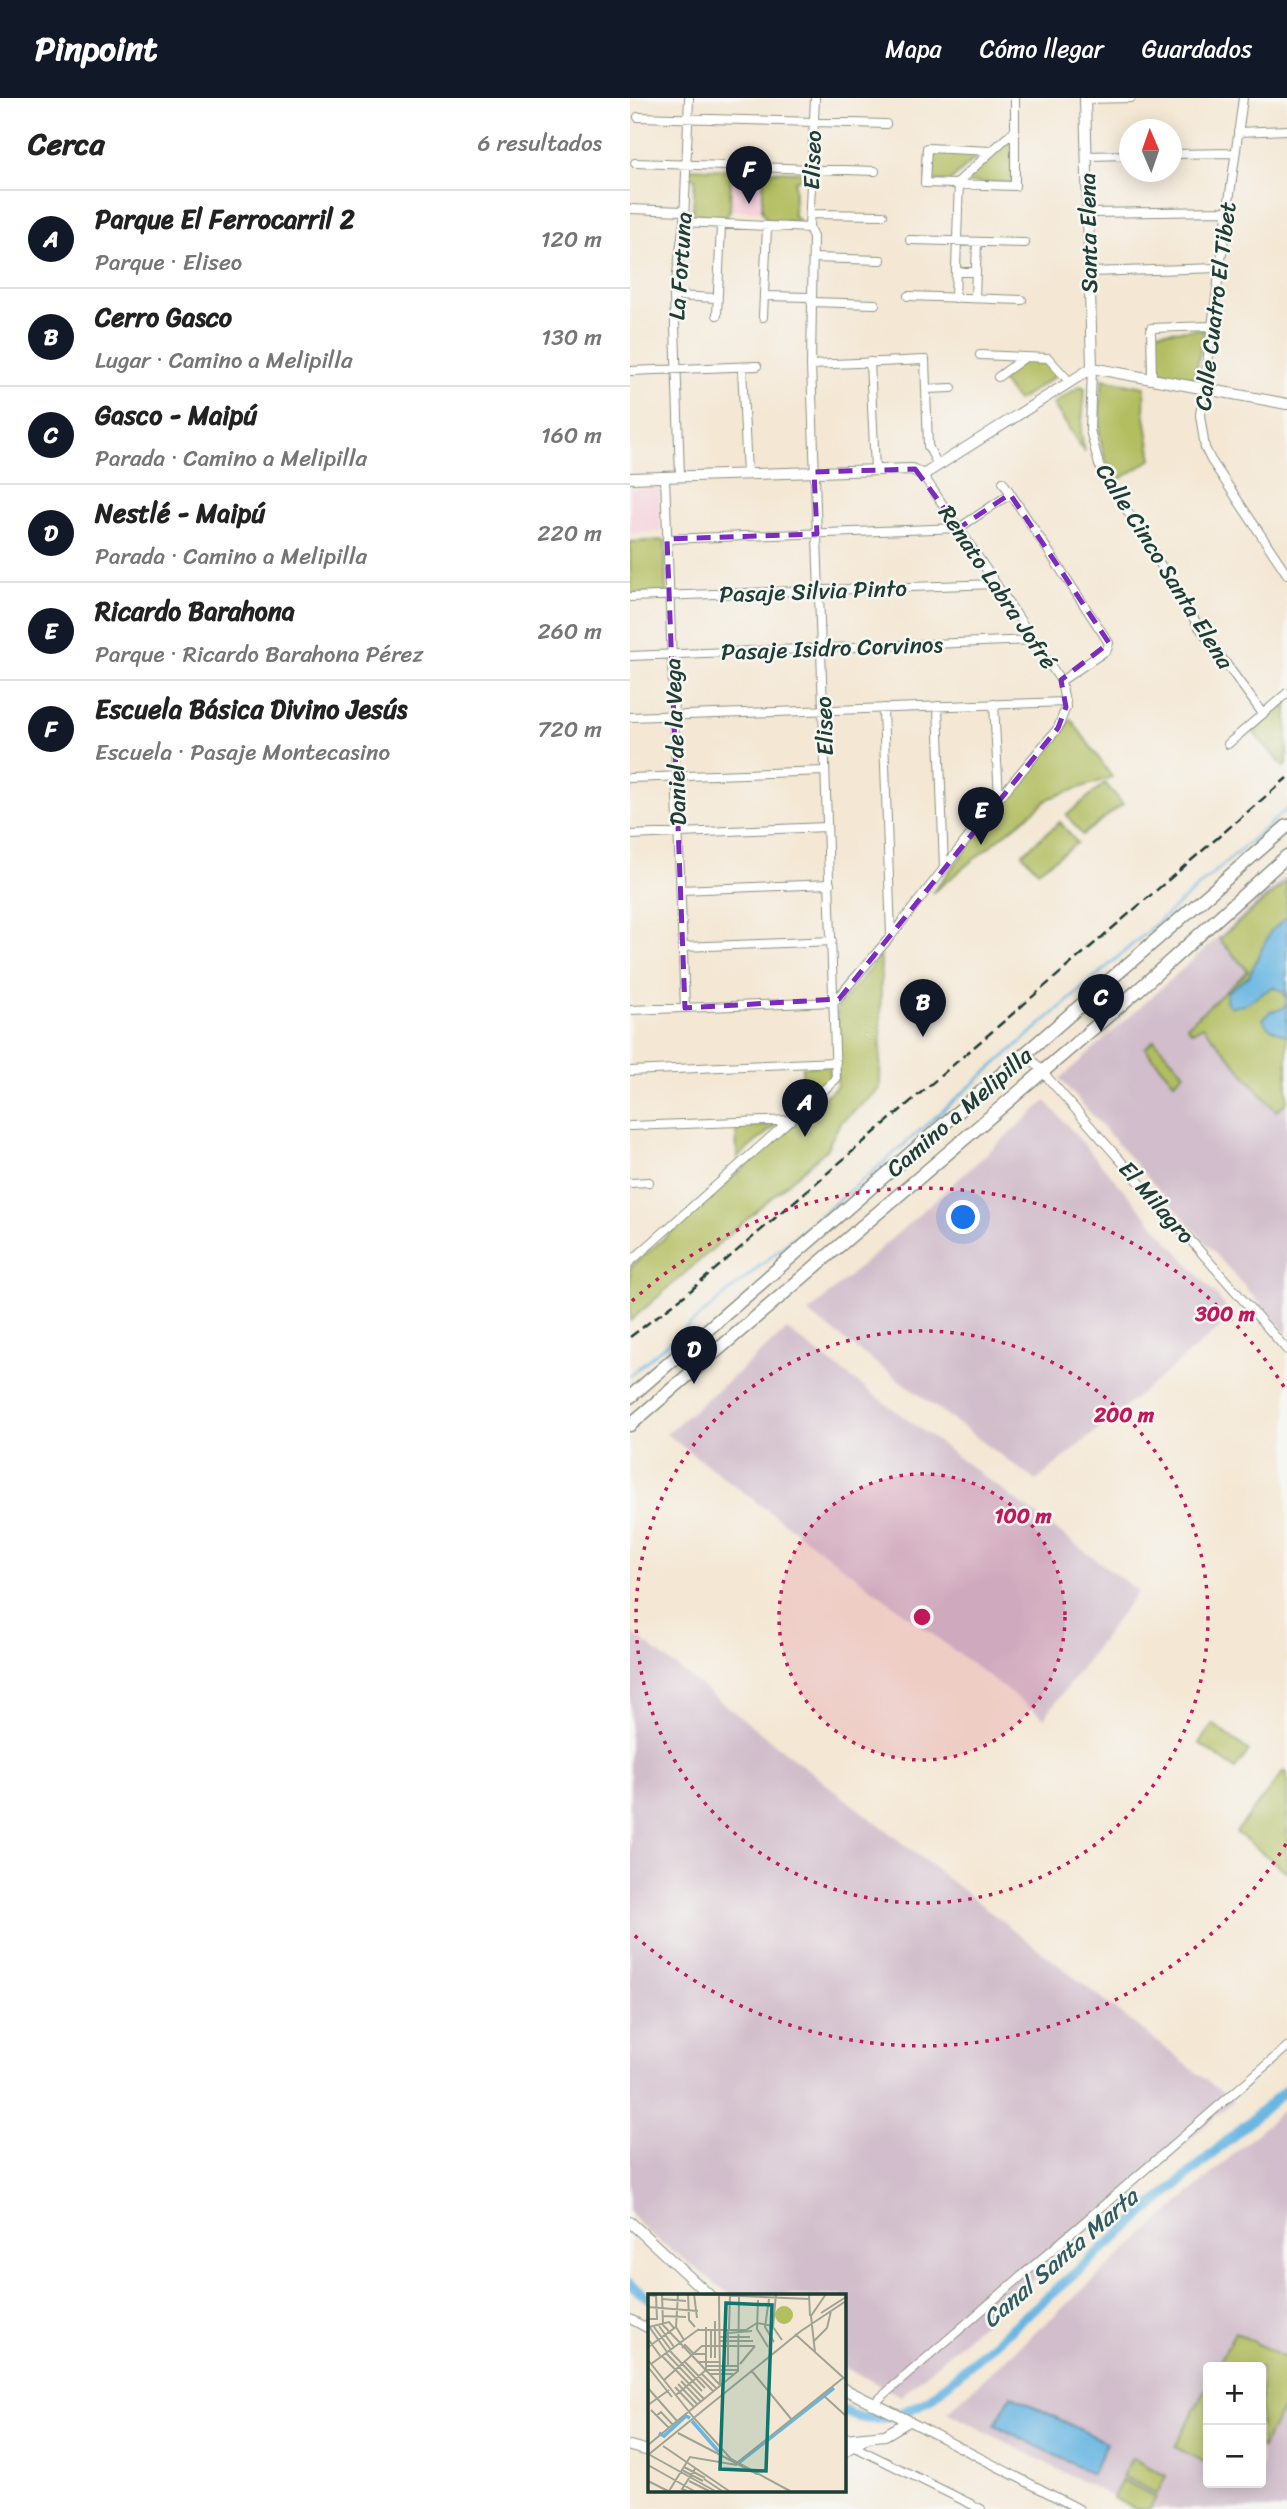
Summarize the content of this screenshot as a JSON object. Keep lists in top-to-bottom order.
{
  "streets": {
    "main road": ["Camino a Melipilla"],
    "street": [
      "Eliseo",
      "Santa Elena",
      "La Fortuna",
      "Calle Cuatro El Tibet",
      "Calle Cinco Santa Elena",
      "Renato Labra Jofré",
      "Pasaje Silvia Pinto",
      "Pasaje Isidro Corvinos",
      "Daniel de la Vega",
      "El Milagro"
    ]
  },
  "crossings": [
    ["Eliseo", "Pasaje Silvia Pinto"],
    ["Eliseo", "Pasaje Isidro Corvinos"],
    ["Santa Elena", "Calle Cinco Santa Elena"],
    ["Renato Labra Jofré", "Pasaje Silvia Pinto"],
    ["Renato Labra Jofré", "Pasaje Isidro Corvinos"],
    ["Pasaje Silvia Pinto", "Daniel de la Vega"],
    ["Pasaje Isidro Corvinos", "Daniel de la Vega"],
    ["Camino a Melipilla", "El Milagro"]
  ],
  "water": ["Canal Santa Marta"],
  "north": "top",
  "page": {
    "header": "Pinpoint",
    "nav": ["Mapa", "Cómo llegar", "Guardados"],
    "heading": ["Cerca", "6 resultados"],
    "pins": [
      "F",
      "E",
      "C",
      "B",
      "A",
      "D"
    ],
    "list": [
      {
        "mark": "A",
        "name": "Parque El Ferrocarril 2",
        "note": "Parque · Eliseo",
        "value": "120 m"
      },
      {
        "mark": "B",
        "name": "Cerro Gasco",
        "note": "Lugar · Camino a Melipilla",
        "value": "130 m"
      },
      {
        "mark": "C",
        "name": "Gasco - Maipú",
        "note": "Parada · Camino a Melipilla",
        "value": "160 m"
      },
      {
        "mark": "D",
        "name": "Nestlé - Maipú",
        "note": "Parada · Camino a Melipilla",
        "value": "220 m"
      },
      {
        "mark": "E",
        "name": "Ricardo Barahona",
        "note": "Parque · Ricardo Barahona Pérez",
        "value": "260 m"
      },
      {
        "mark": "F",
        "name": "Escuela Básica Divino Jesús",
        "note": "Escuela · Pasaje Montecasino",
        "value": "720 m"
      }
    ],
    "map_buttons": ["+", "−"]
  },
  "rings": ["300 m", "200 m", "100 m"]
}
